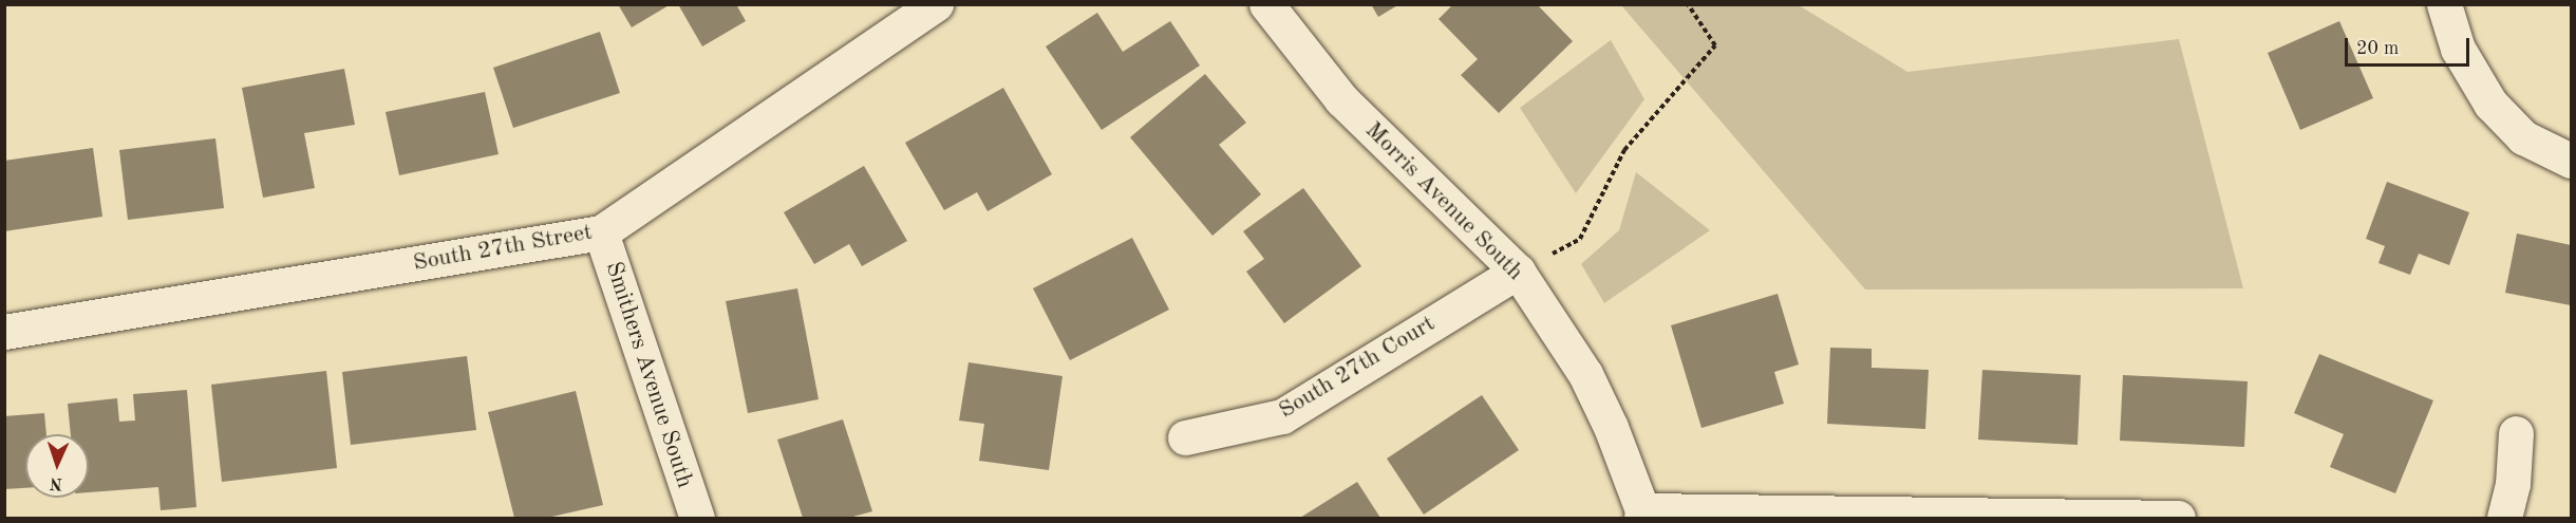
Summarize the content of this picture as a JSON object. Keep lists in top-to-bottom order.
{
  "streets": {
    "street": [
      "Morris Avenue South",
      "South 27th Street",
      "South 27th Court",
      "Smithers Avenue South"
    ]
  },
  "crossings": [
    ["Morris Avenue South", "South 27th Court"],
    ["South 27th Street", "Smithers Avenue South"]
  ],
  "scale_bar": "20 m",
  "north": "bottom"
}
